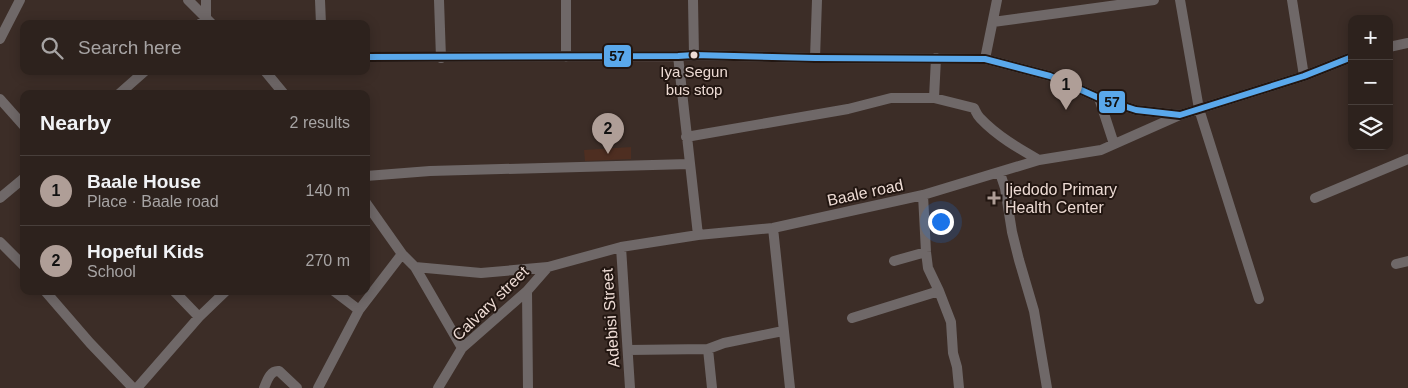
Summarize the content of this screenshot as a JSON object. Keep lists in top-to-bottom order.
{
  "streets": {
    "street": ["Baale road", "Calvary street", "Adebisi Street"]
  },
  "crossings": [
    ["Baale road", "Calvary street"],
    ["Baale road", "Adebisi Street"]
  ],
  "places": {
    "other": ["Iya Segun bus stop"],
    "health": ["Ijedodo Primary Health Center"]
  },
  "lines": ["transit line 57"],
  "page": {
    "map_buttons": ["+", "−"],
    "search": "Search here",
    "pins": ["1", "2"],
    "heading": ["Nearby", "2 results"],
    "list": [
      {
        "mark": "1",
        "name": "Baale House",
        "note": "Place · Baale road",
        "value": "140 m"
      },
      {
        "mark": "2",
        "name": "Hopeful Kids",
        "note": "School",
        "value": "270 m"
      }
    ]
  }
}
